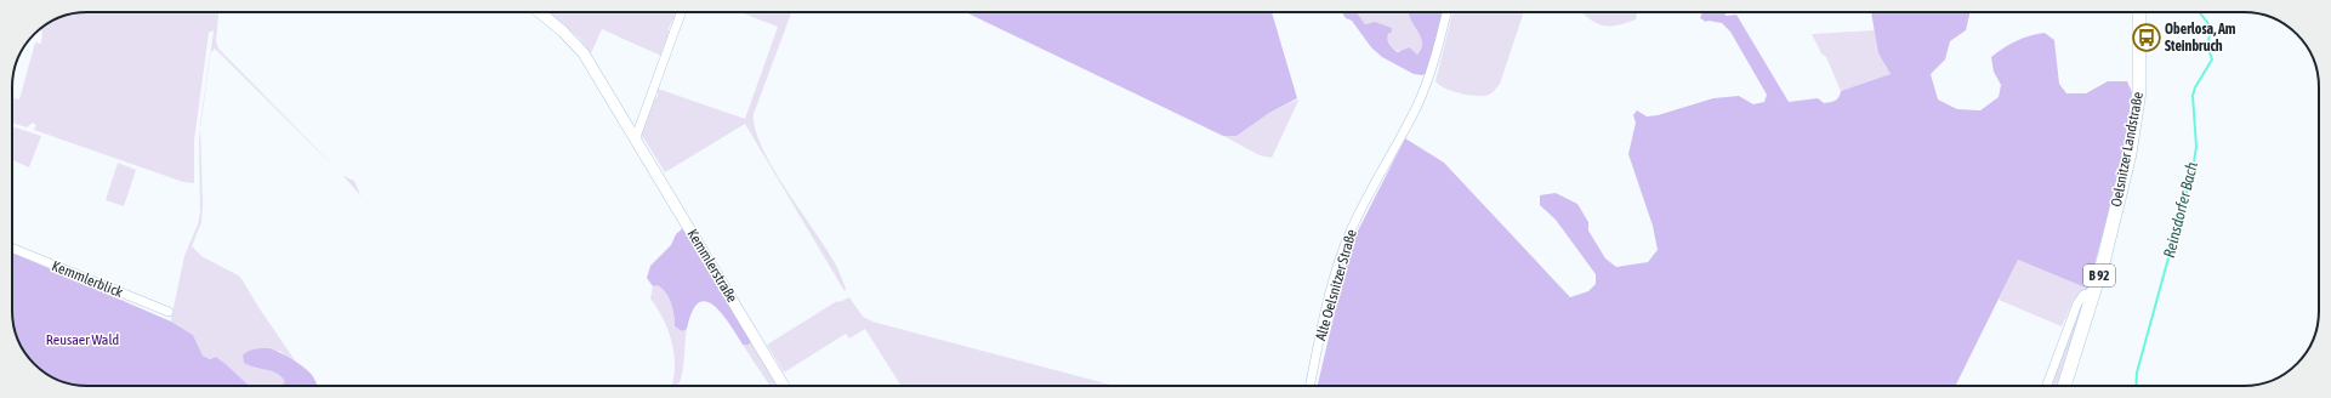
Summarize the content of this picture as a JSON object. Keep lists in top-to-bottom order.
{
  "streets": {
    "main road": ["Oelsnitzer Landstraße", "B 92"],
    "street": ["Kemmlerstraße", "Kemmlerblick", "Alte Oelsnitzer Straße"]
  },
  "water": ["Reinsdorfer Bach"],
  "parks": ["Reusaer Wald"],
  "places": {
    "bus stop": ["Oberlosa, Am Steinbruch"]
  }
}
